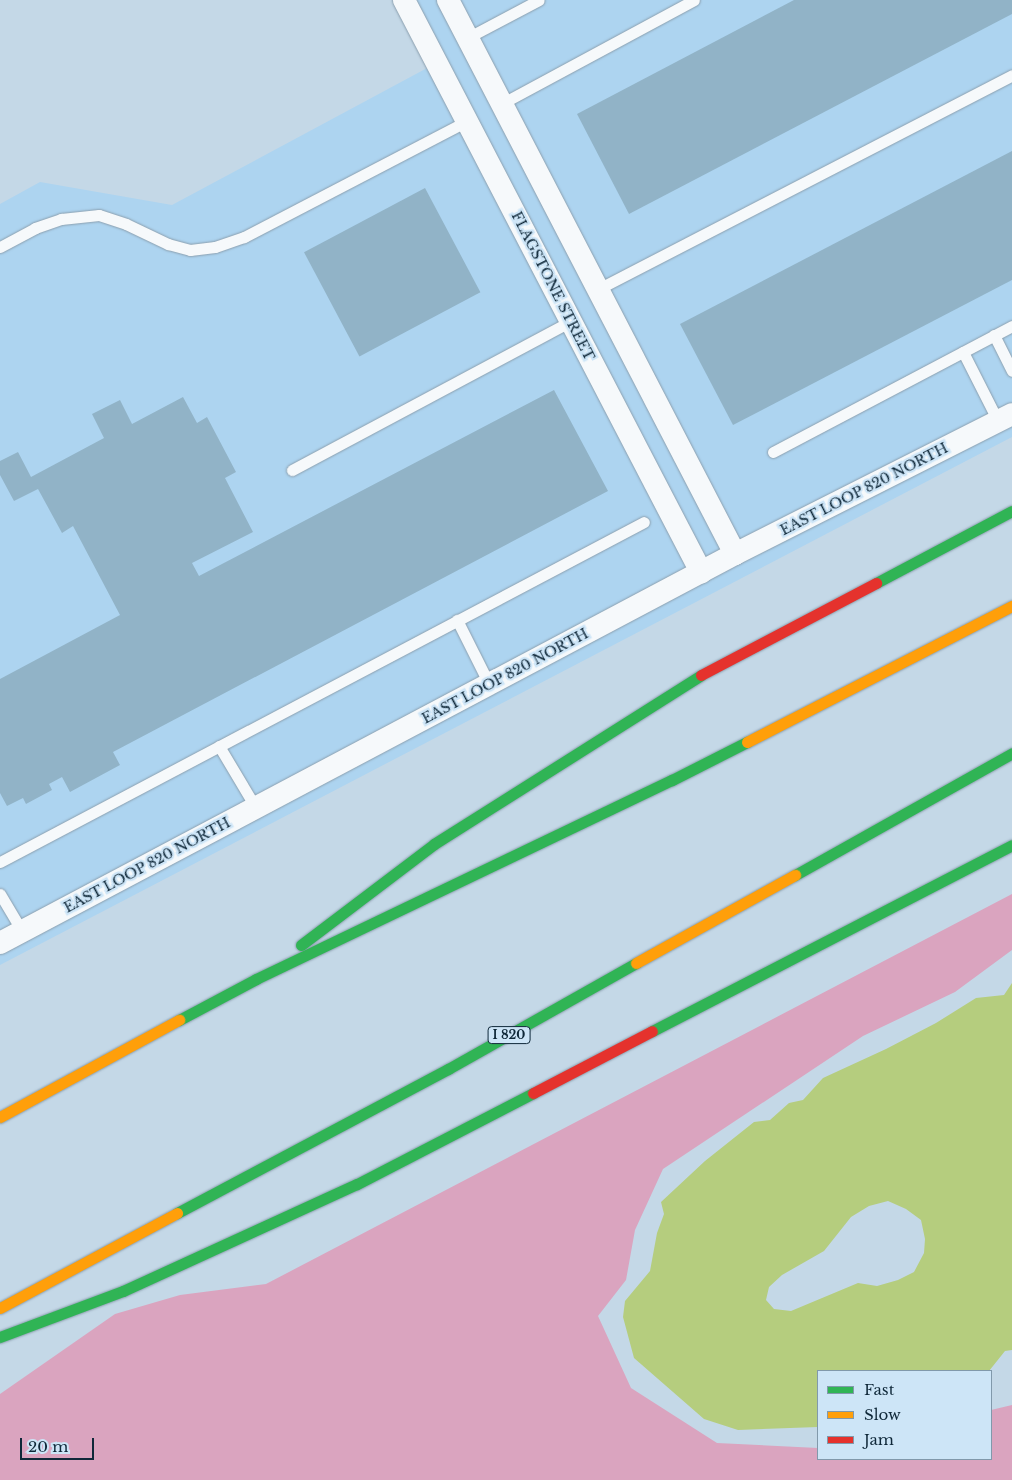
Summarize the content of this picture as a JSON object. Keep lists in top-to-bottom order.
{
  "streets": {
    "highway": ["I 820"],
    "street": ["FLAGSTONE STREET", "EAST LOOP 820 NORTH"]
  },
  "crossings": [
    ["FLAGSTONE STREET", "EAST LOOP 820 NORTH"]
  ],
  "legend": ["Fast", "Slow", "Jam"],
  "scale_bar": "20 m"
}
